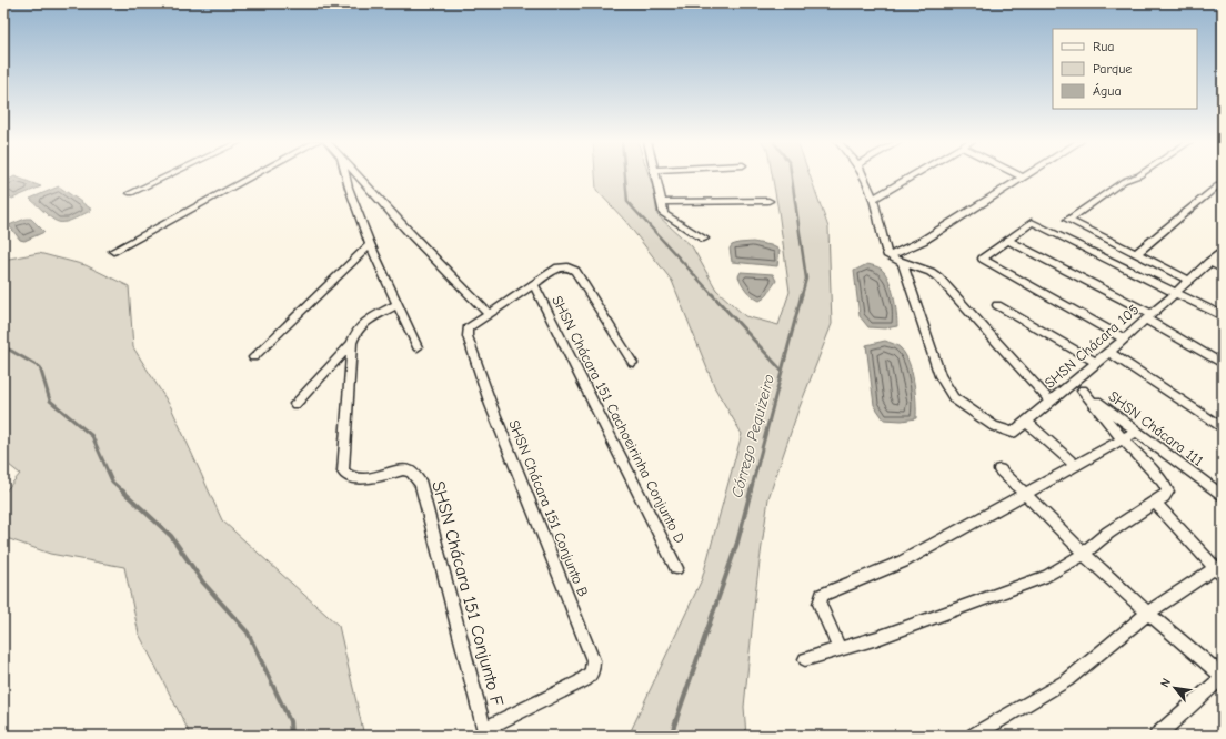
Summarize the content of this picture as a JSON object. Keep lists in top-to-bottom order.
{
  "streets": {
    "street": [
      "SHSN Chácara 105",
      "SHSN Chácara 151 Cachoeirinha Conjunto D",
      "SHSN Chácara 111",
      "SHSN Chácara 151 Conjunto B",
      "SHSN Chácara 151 Conjunto F"
    ]
  },
  "crossings": [
    ["SHSN Chácara 105", "SHSN Chácara 111"],
    ["SHSN Chácara 151 Conjunto B", "SHSN Chácara 151 Conjunto F"]
  ],
  "water": ["Córrego Pequizeiro"],
  "legend": ["Rua", "Parque", "Água"],
  "north": "top left"
}
